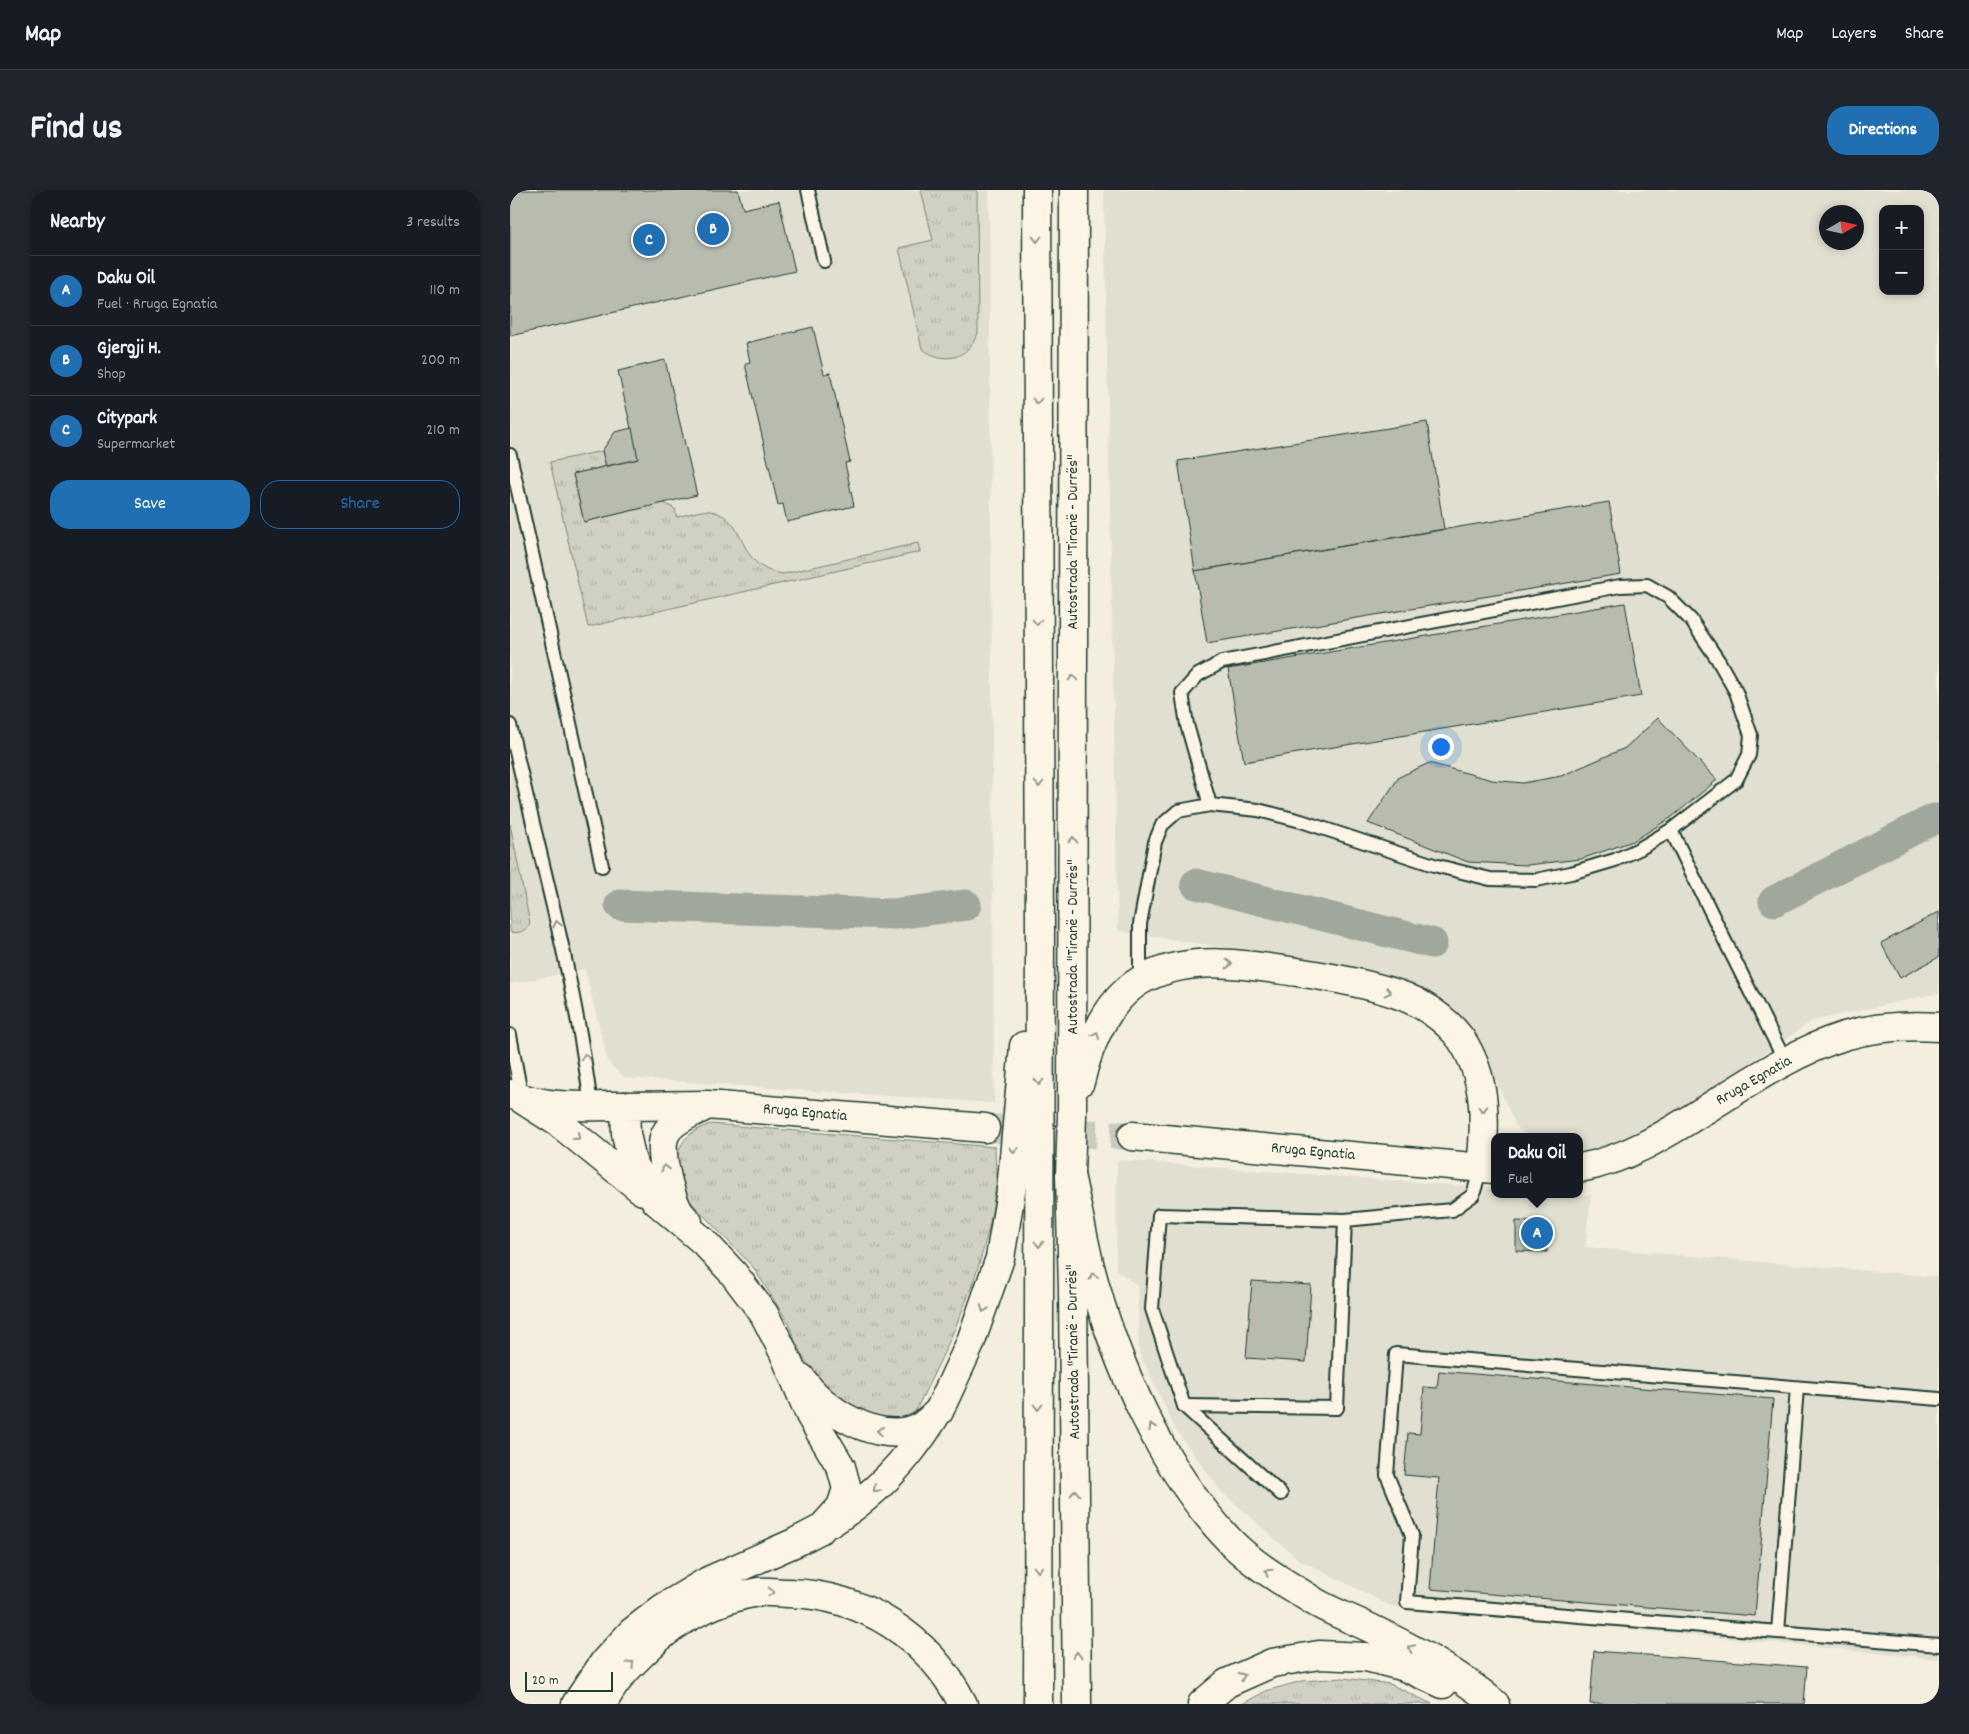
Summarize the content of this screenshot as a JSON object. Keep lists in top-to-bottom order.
{
  "streets": {
    "main road": ["Autostrada \"Tiranë - Durrës\"", "Rruga Egnatia"]
  },
  "scale_bar": "20 m",
  "north": "right",
  "page": {
    "header": "Map",
    "nav": ["Map", "Layers", "Share"],
    "title": "Find us",
    "buttons": [
      "Directions",
      ["Save", "Share"]
    ],
    "heading": ["Nearby", "3 results"],
    "map_buttons": ["+", "−"],
    "pins": ["B", "C", "A"],
    "list": [
      {
        "mark": "A",
        "name": "Daku Oil",
        "note": "Fuel · Rruga Egnatia",
        "value": "110 m"
      },
      {
        "mark": "B",
        "name": "Gjergji H.",
        "note": "Shop",
        "value": "200 m"
      },
      {
        "mark": "C",
        "name": "Citypark",
        "note": "Supermarket",
        "value": "210 m"
      }
    ],
    "popup": ["Daku Oil", "Fuel"],
    "scale": "20 m"
  }
}
